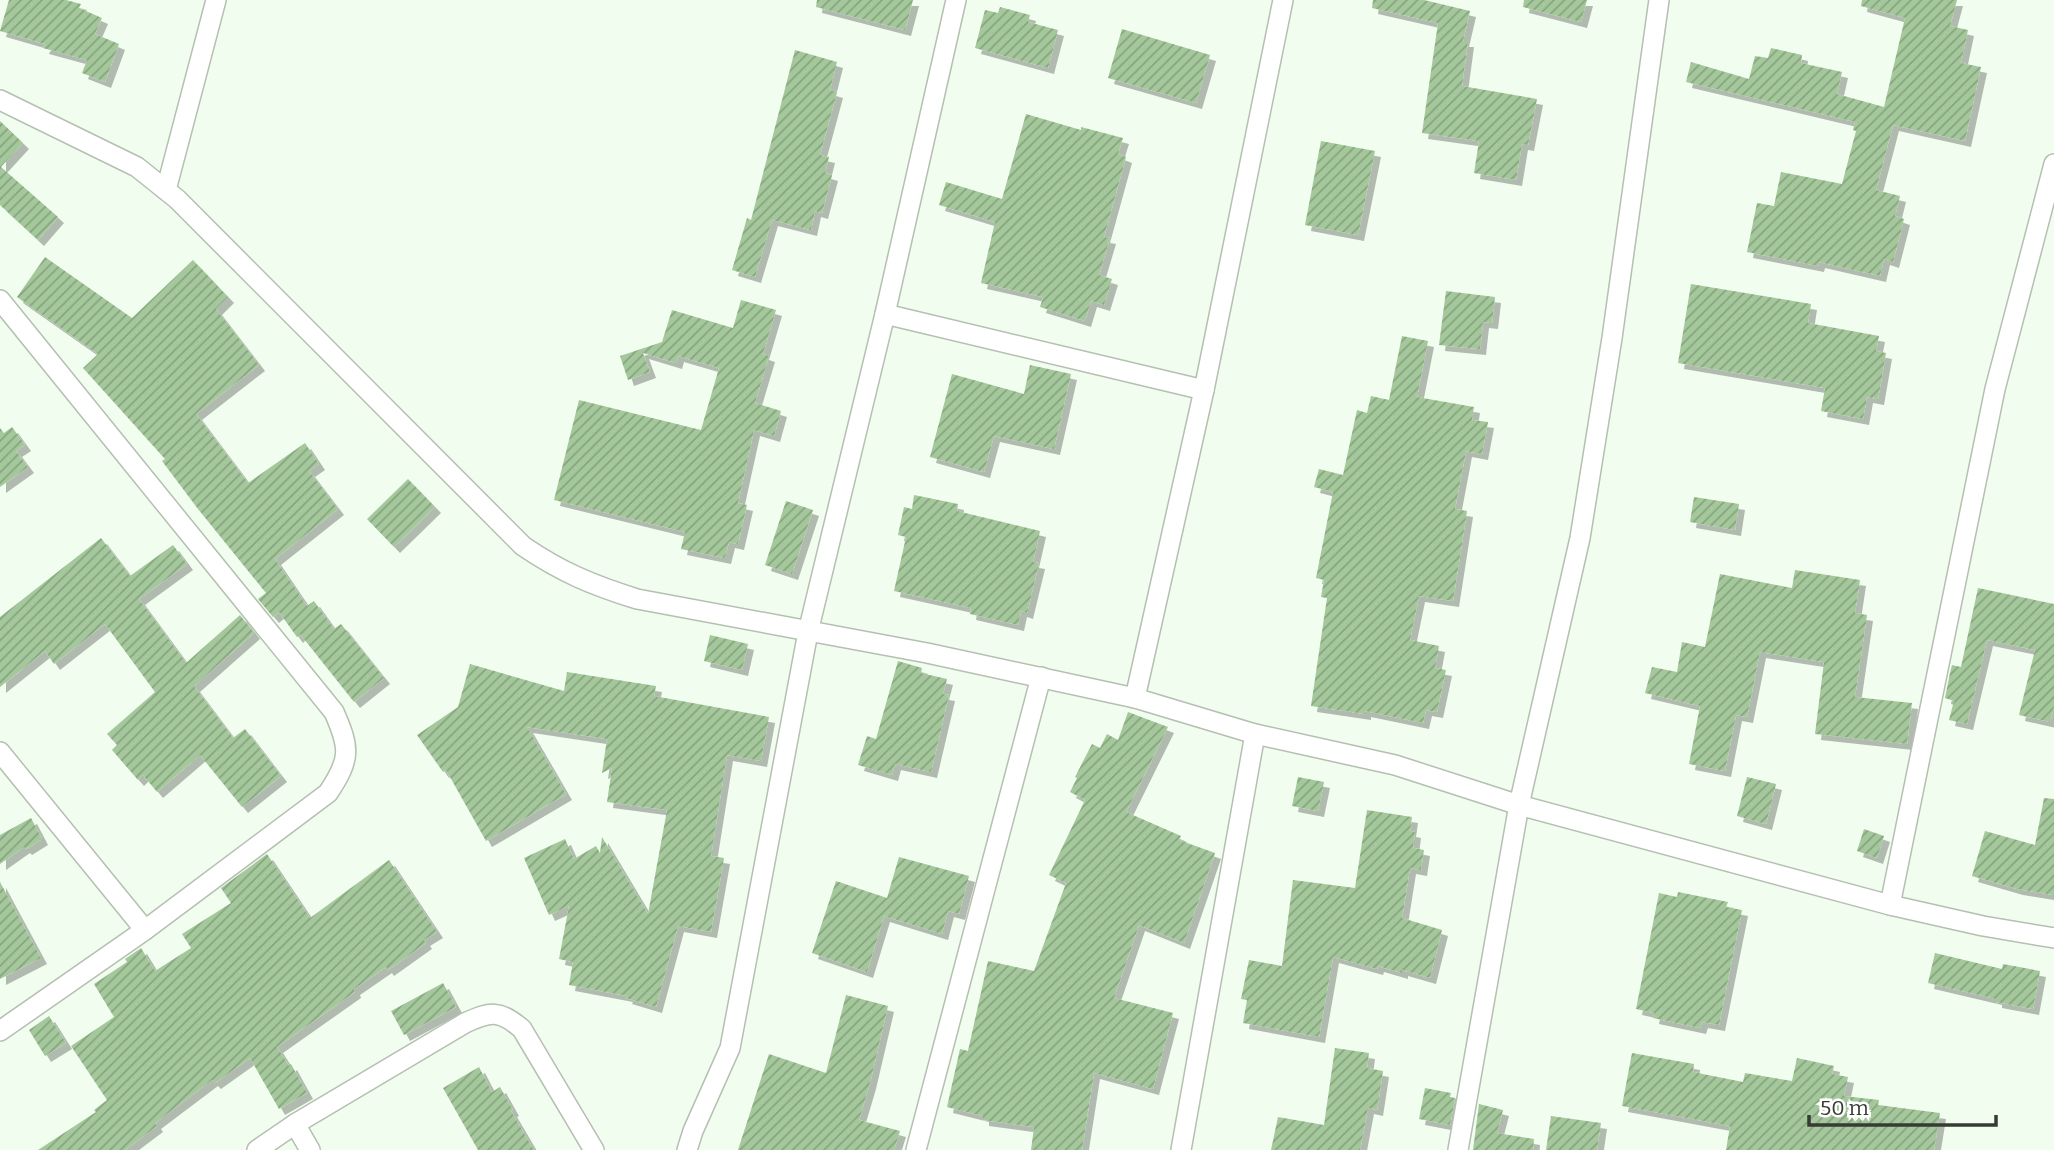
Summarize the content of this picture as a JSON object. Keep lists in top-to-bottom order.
{
  "scale_bar": "50 m"
}
